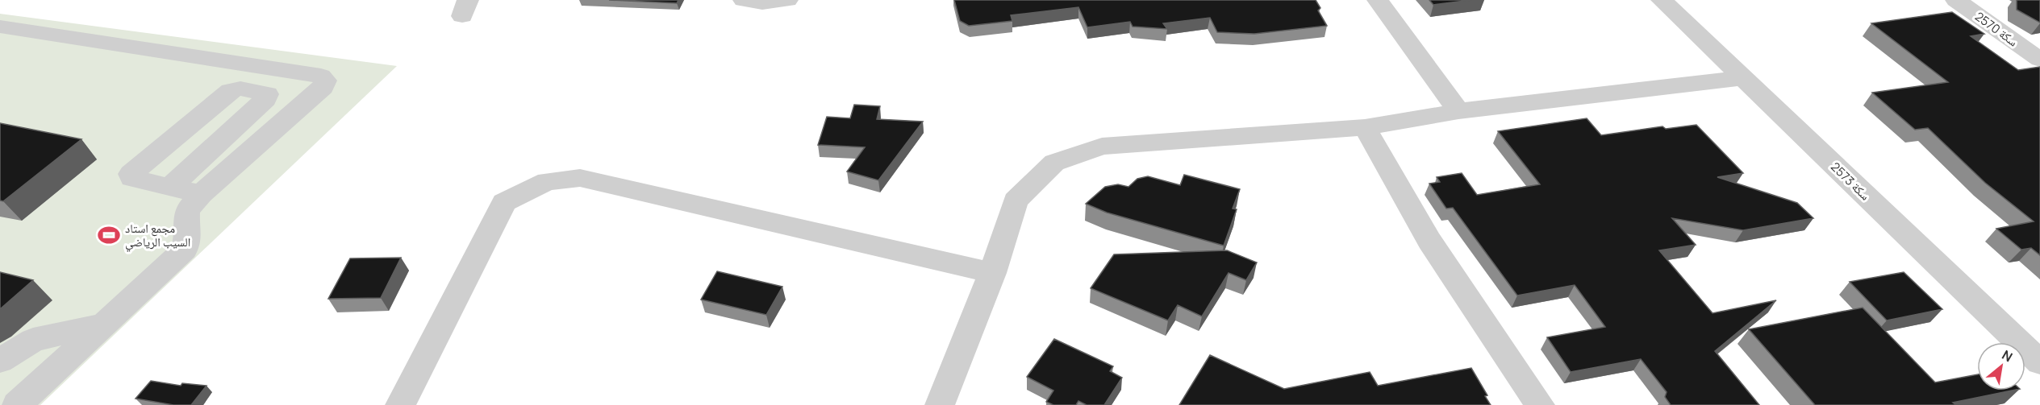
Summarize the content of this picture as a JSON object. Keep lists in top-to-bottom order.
{
  "streets": {
    "street": ["سكة 2570", "سكة 2573"]
  },
  "places": {
    "sports": ["مجمع استاد السيب الرياضي"]
  },
  "north": "top right"
}
